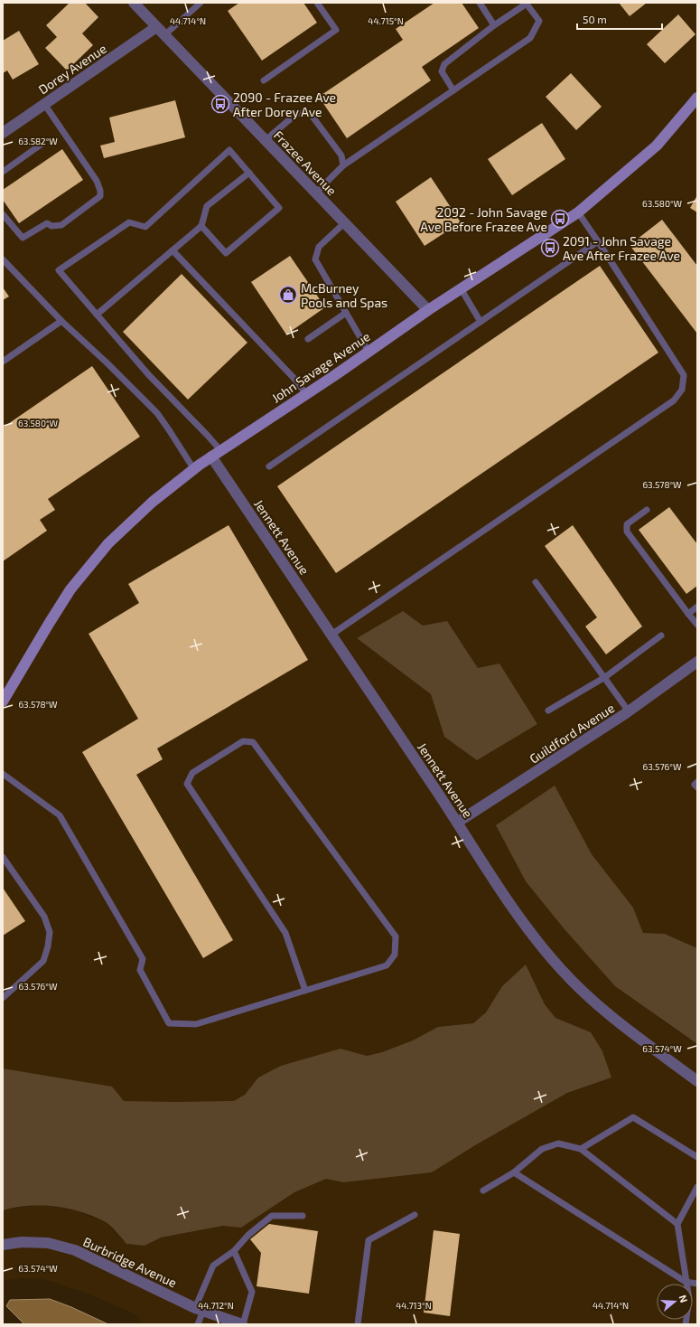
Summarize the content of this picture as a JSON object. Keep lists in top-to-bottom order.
{
  "streets": {
    "main road": ["John Savage Avenue"],
    "street": [
      "Dorey Avenue",
      "Frazee Avenue",
      "Jennett Avenue",
      "Guildford Avenue",
      "Burbridge Avenue"
    ]
  },
  "crossings": [
    ["Dorey Avenue", "Frazee Avenue"],
    ["Frazee Avenue", "John Savage Avenue"],
    ["John Savage Avenue", "Jennett Avenue"],
    ["Jennett Avenue", "Guildford Avenue"]
  ],
  "places": {
    "bus stop": ["2090 - Frazee Ave After Dorey Ave", "2092 - John Savage Ave Before Frazee Ave", "2091 - John Savage Ave After Frazee Ave"],
    "shop": ["McBurney Pools and Spas"]
  },
  "scale_bar": "50 m",
  "north": "right",
  "coordinates": [
    "44.714°N",
    "44.715°N",
    "63.582°W",
    "63.580°W",
    "63.578°W",
    "63.576°W",
    "63.574°W",
    "44.712°N",
    "44.713°N"
  ]
}
